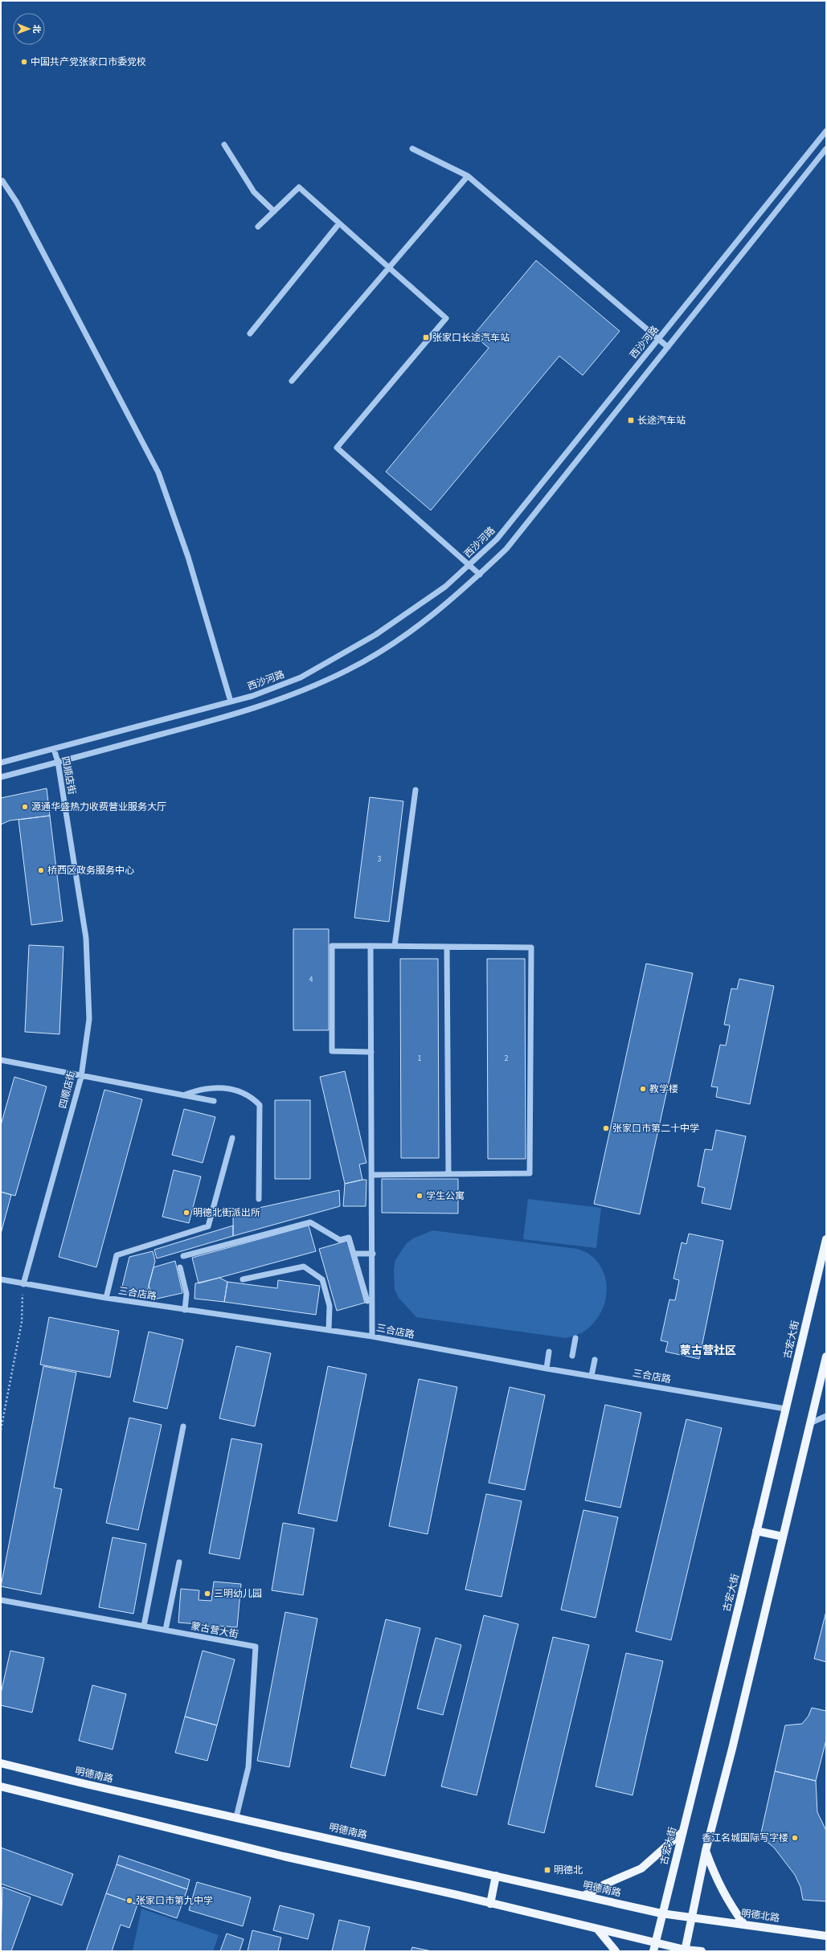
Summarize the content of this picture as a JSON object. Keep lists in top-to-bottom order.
{
  "streets": {
    "main road": ["古宏大街", "明德南路", "明德北路"],
    "street": [
      "西沙河路",
      "四顺店街",
      "三合店路",
      "蒙古营大街"
    ]
  },
  "crossings": [
    ["西沙河路", "四顺店街"],
    ["四顺店街", "三合店路"],
    ["三合店路", "古宏大街"],
    ["古宏大街", "明德南路"],
    ["蒙古营大街", "明德南路"],
    ["明德南路", "明德北路"]
  ],
  "districts": ["蒙古营社区"],
  "places": {
    "other": [
      "中国共产党张家口市委党校",
      "源通华盛热力收费营业服务大厅",
      "桥西区政务服务中心",
      "教学楼",
      "张家口市第二十中学",
      "学生公寓",
      "明德北街派出所",
      "三明幼儿园",
      "香江名城国际写字楼",
      "张家口市第九中学"
    ],
    "transit": ["张家口长途汽车站", "长途汽车站", "明德北"]
  },
  "house_numbers": [
    "3",
    "4",
    "1",
    "2"
  ],
  "north": "right"
}
